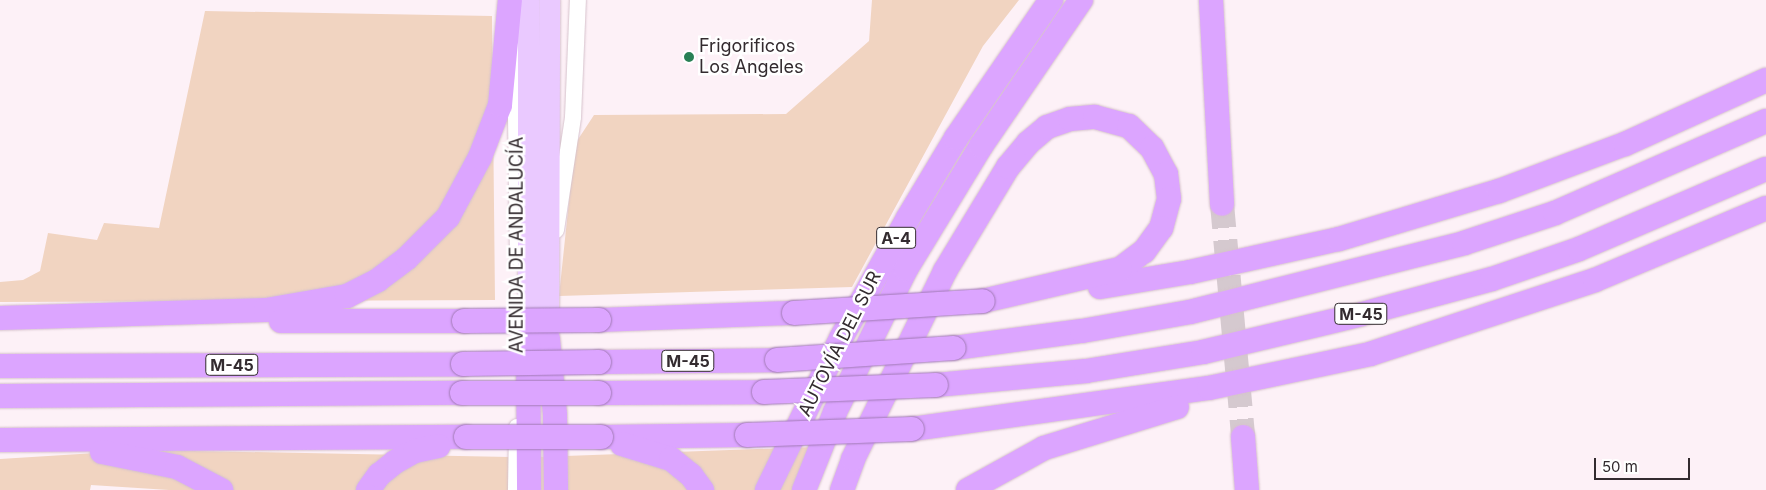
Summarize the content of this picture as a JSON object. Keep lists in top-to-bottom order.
{
  "streets": {
    "highway": ["A-4", "M-45", "AUTOVÍA DEL SUR"],
    "main road": ["AVENIDA DE ANDALUCÍA"]
  },
  "places": ["Frigorificos Los Angeles"],
  "scale_bar": "50 m"
}
